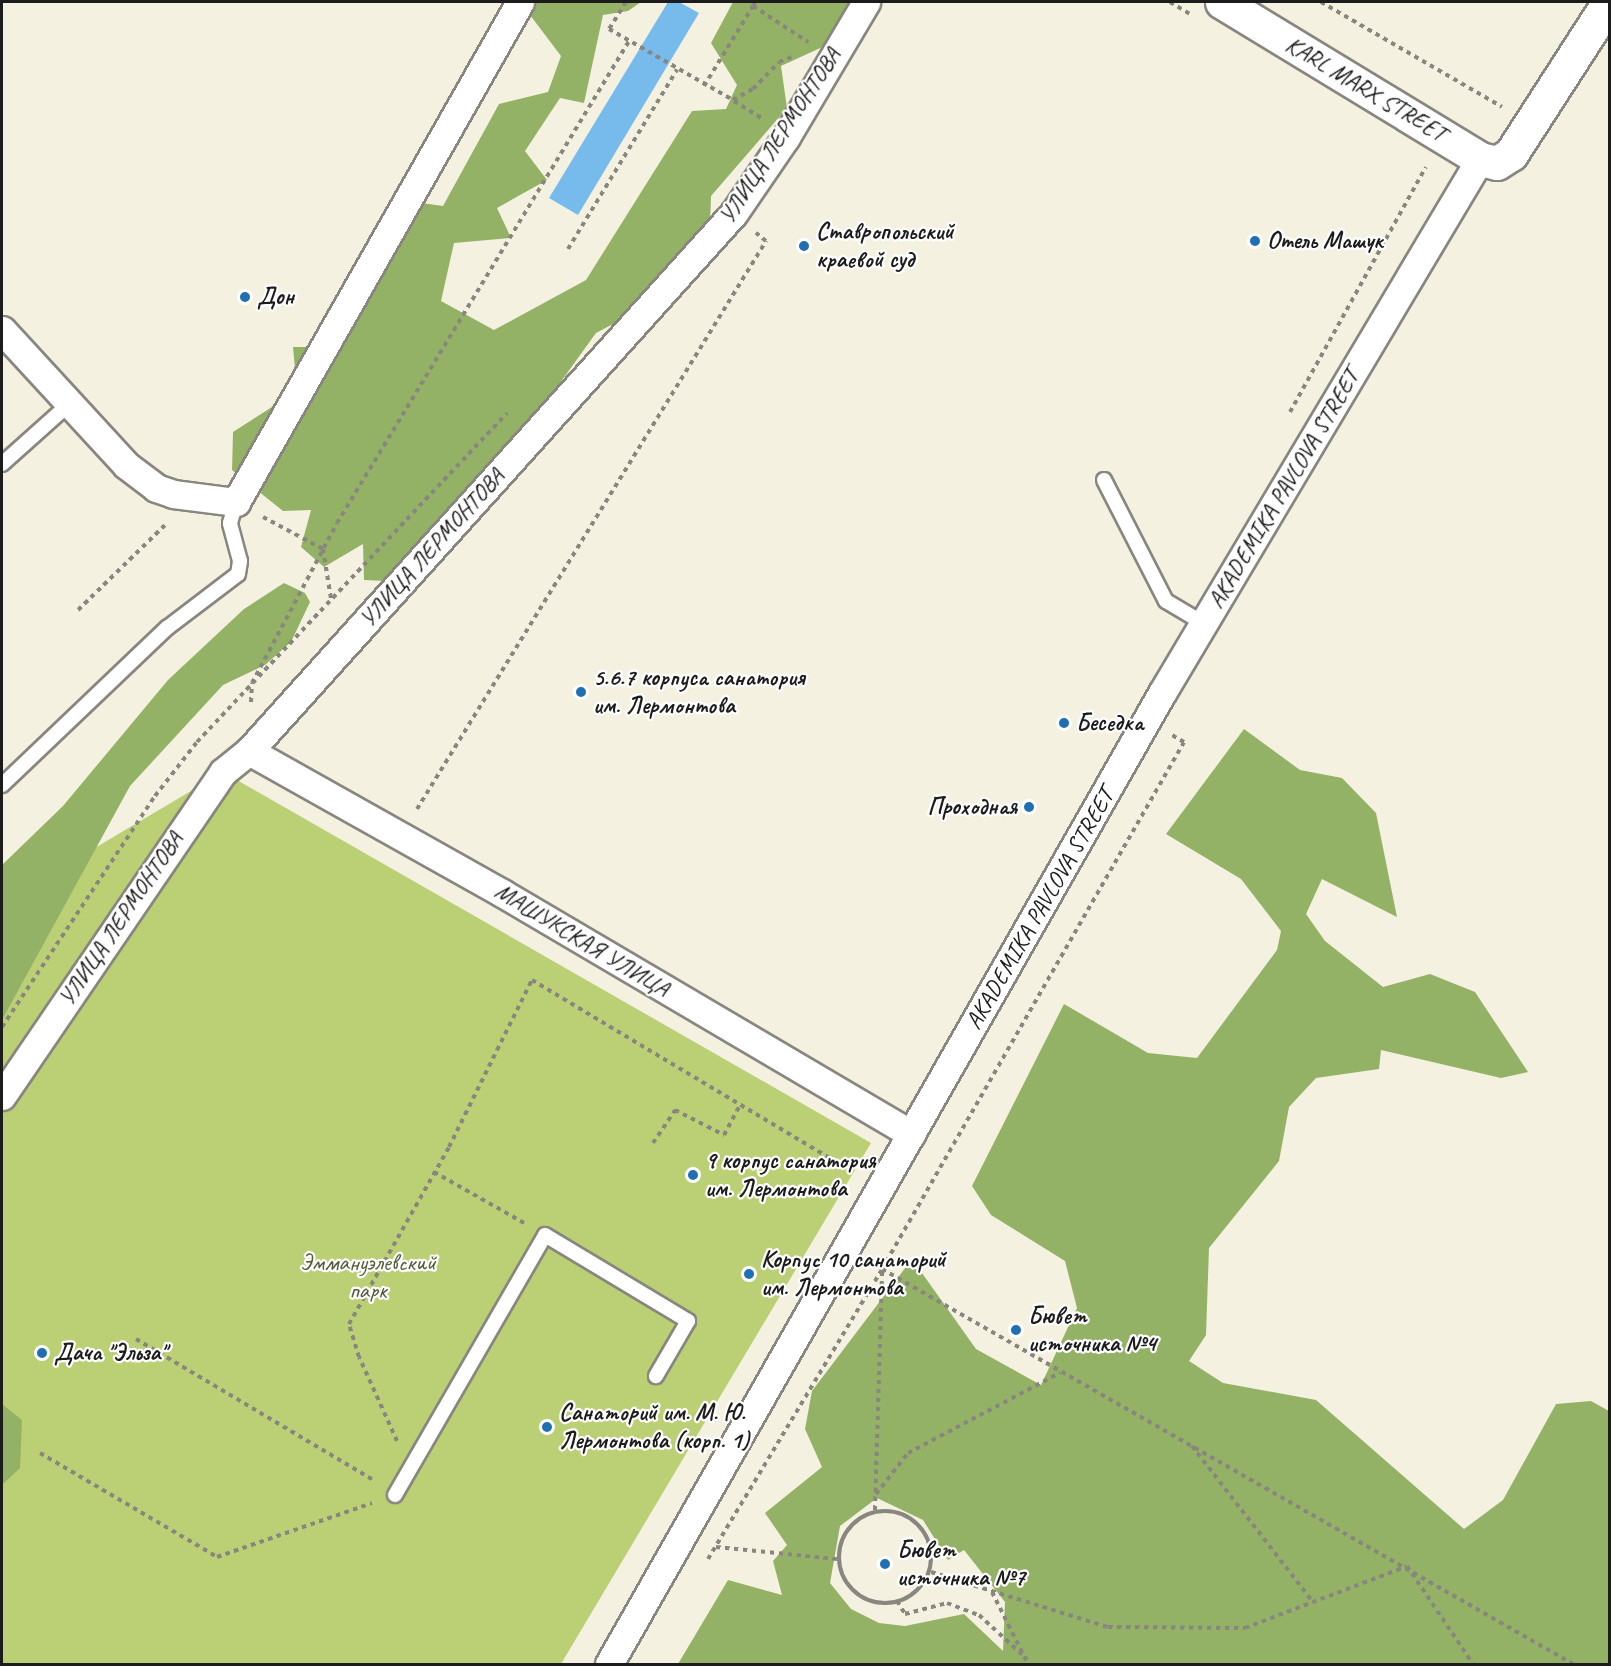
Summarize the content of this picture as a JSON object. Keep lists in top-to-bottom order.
{
  "streets": {
    "street": [
      "KARL MARX STREET",
      "УЛИЦА ЛЕРМОНТОВА",
      "AKADEMIKA PAVLOVA STREET",
      "МАШУКСКАЯ УЛИЦА"
    ]
  },
  "crossings": [
    ["KARL MARX STREET", "AKADEMIKA PAVLOVA STREET"],
    ["УЛИЦА ЛЕРМОНТОВА", "МАШУКСКАЯ УЛИЦА"],
    ["AKADEMIKA PAVLOVA STREET", "МАШУКСКАЯ УЛИЦА"]
  ],
  "parks": ["Эммануэлевский парк"],
  "places": [
    "Отель Машук",
    "Ставропольский краевой суд",
    "Дон",
    "5.6.7 корпуса санатория им. Лермонтова",
    "Беседка",
    "Проходная",
    "9 корпус санатория им. Лермонтова",
    "Корпус 10 санаторий им. Лермонтова",
    "Бювет источника №4",
    "Дача \"Эльза\"",
    "Санаторий им. М. Ю. Лермонтова (корп. 1)",
    "Бювет источника №7"
  ]
}
